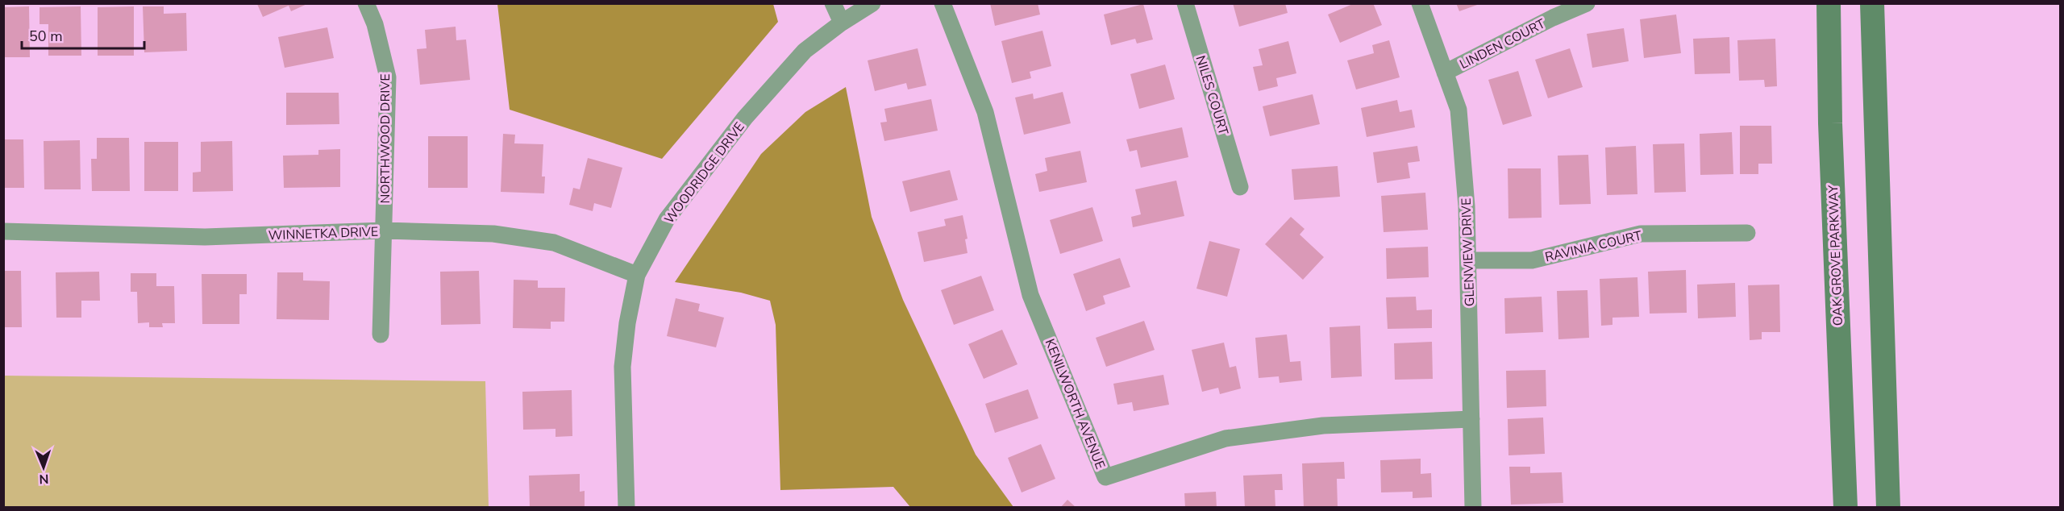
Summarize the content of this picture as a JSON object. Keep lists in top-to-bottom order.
{
  "streets": {
    "main road": ["OAK GROVE PARKWAY"],
    "street": [
      "LINDEN COURT",
      "NILES COURT",
      "NORTHWOOD DRIVE",
      "WOODRIDGE DRIVE",
      "WINNETKA DRIVE",
      "RAVINIA COURT",
      "GLENVIEW DRIVE",
      "KENILWORTH AVENUE"
    ]
  },
  "crossings": [
    ["LINDEN COURT", "GLENVIEW DRIVE"],
    ["NORTHWOOD DRIVE", "WINNETKA DRIVE"],
    ["WOODRIDGE DRIVE", "WINNETKA DRIVE"],
    ["RAVINIA COURT", "GLENVIEW DRIVE"],
    ["GLENVIEW DRIVE", "KENILWORTH AVENUE"]
  ],
  "scale_bar": "50 m",
  "north": "bottom"
}
